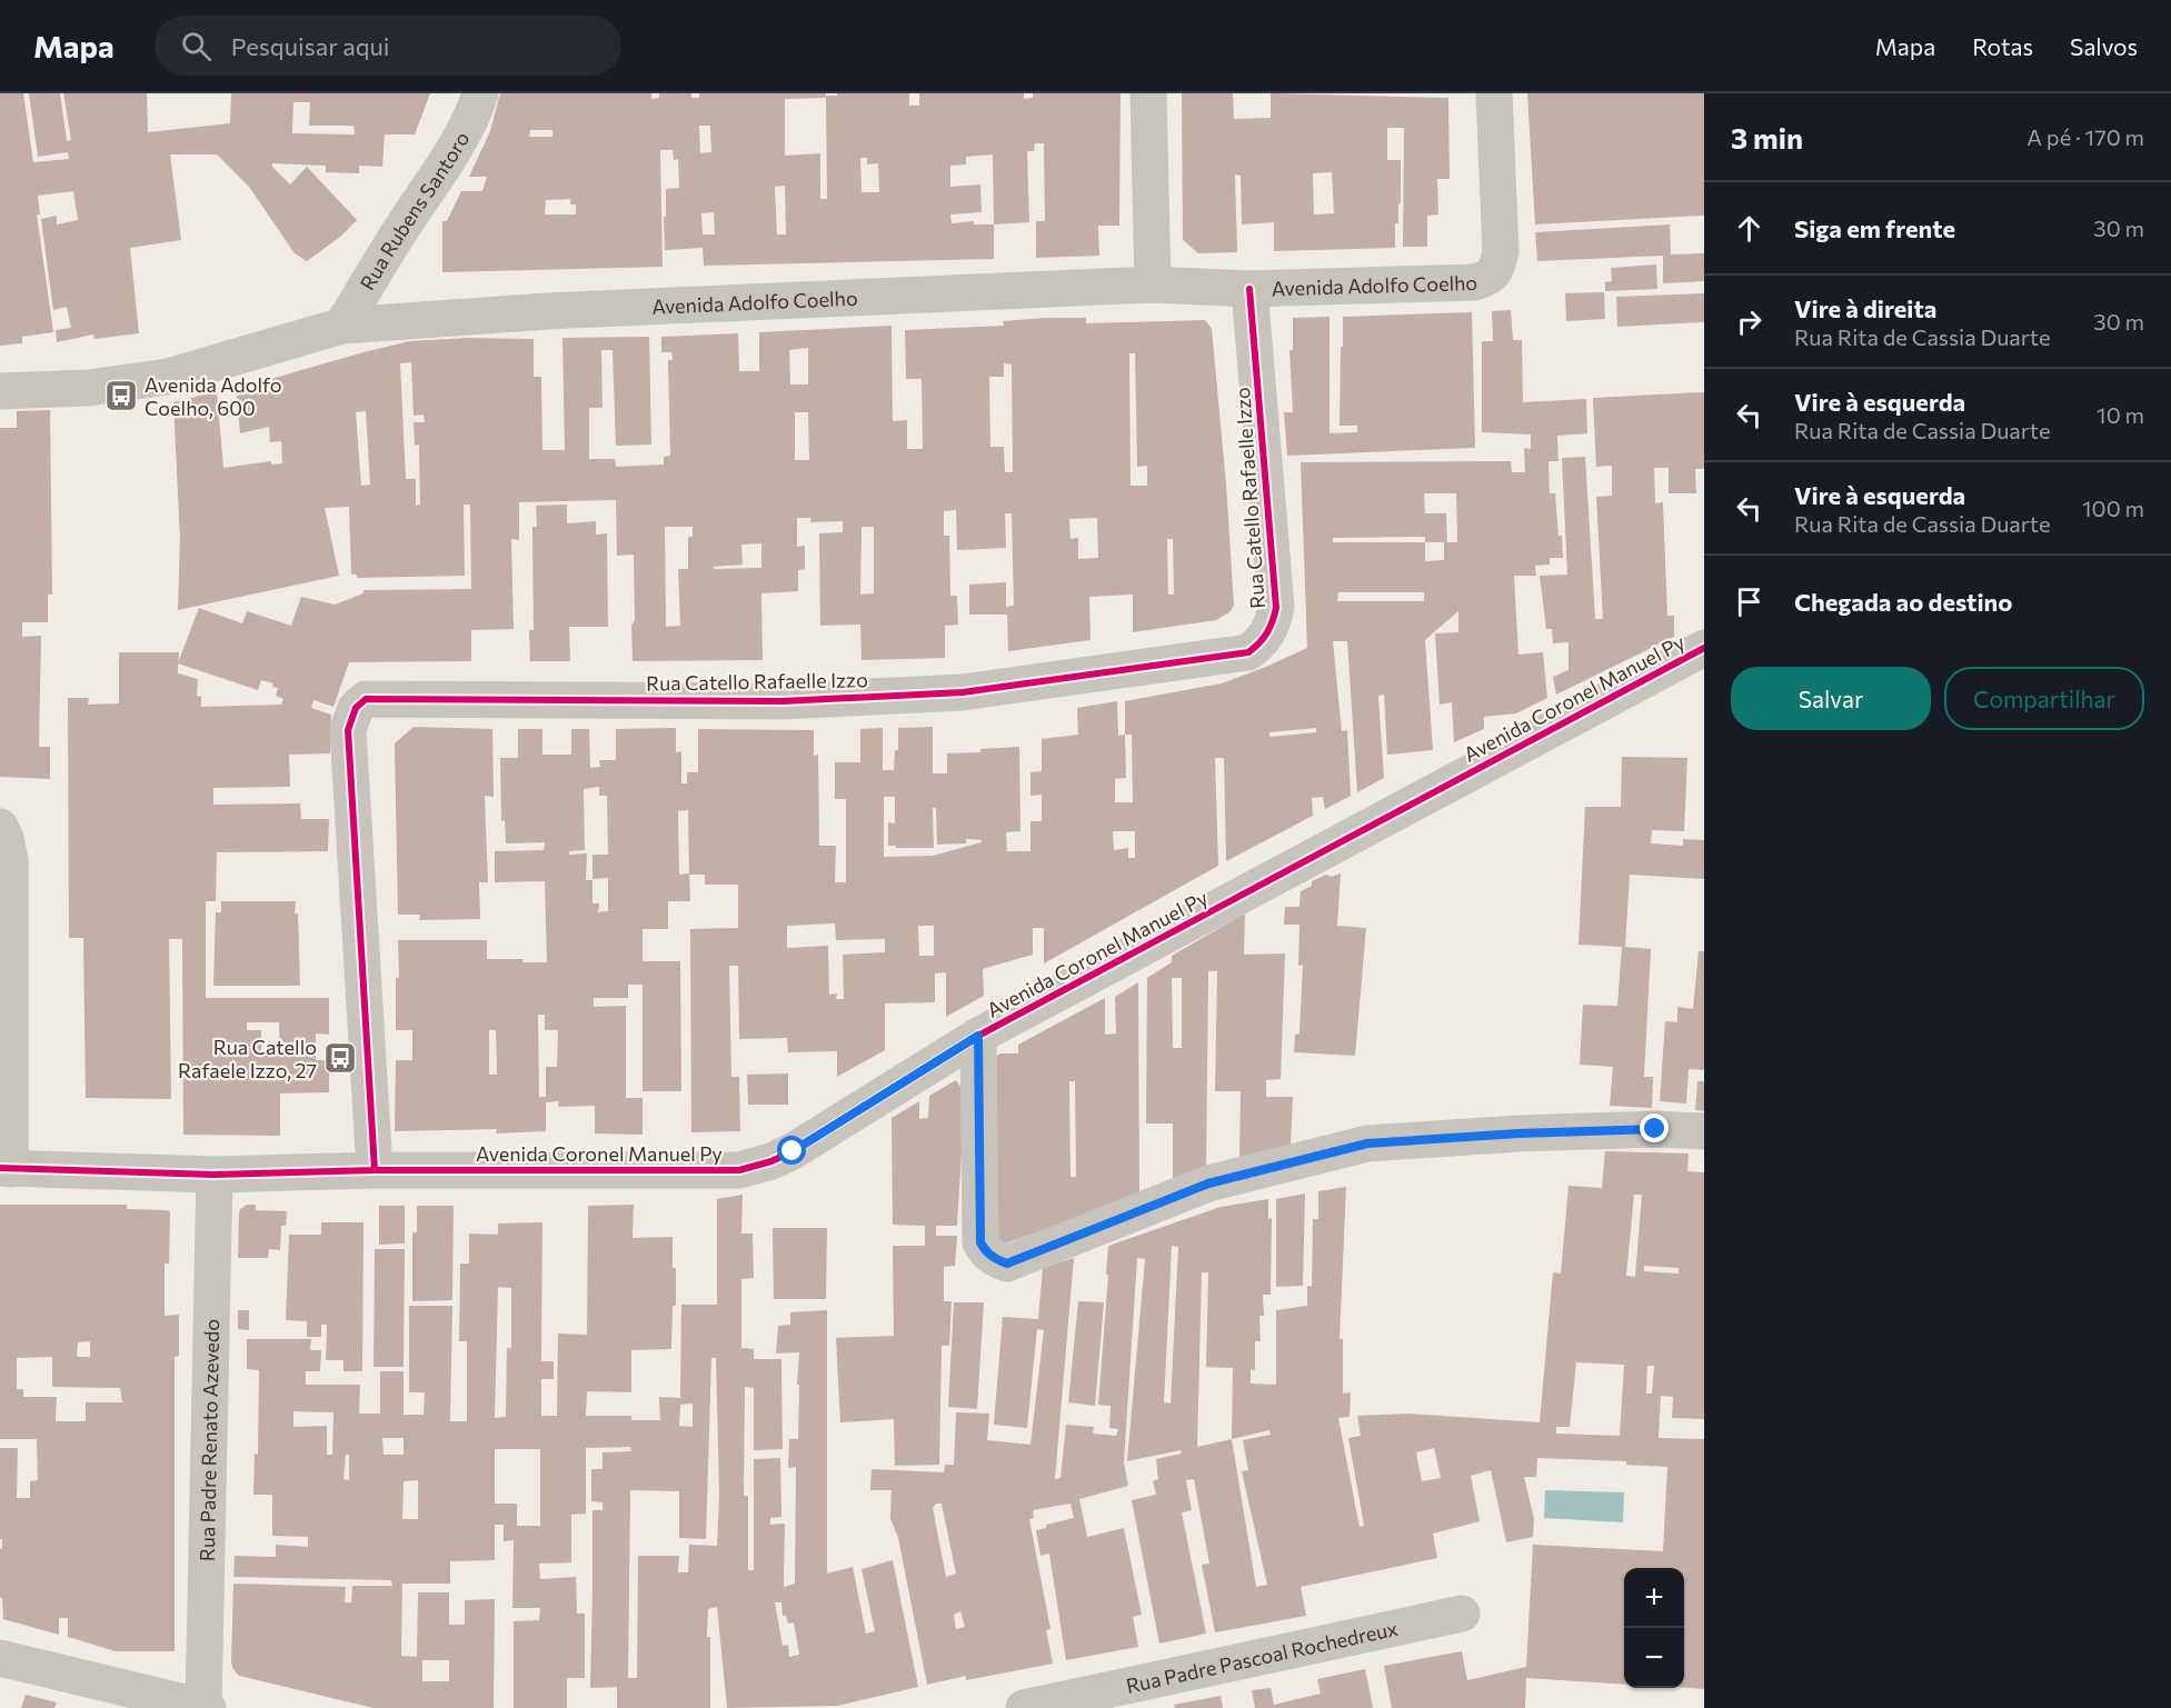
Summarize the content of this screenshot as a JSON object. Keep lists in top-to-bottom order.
{
  "streets": {
    "street": [
      "Rua Rubens Santoro",
      "Avenida Adolfo Coelho",
      "Rua Catello Rafaelle Izzo",
      "Avenida Coronel Manuel Py",
      "Rua Padre Renato Azevedo",
      "Rua Padre Pascoal Rochedreux"
    ]
  },
  "crossings": [
    ["Rua Rubens Santoro", "Avenida Adolfo Coelho"],
    ["Avenida Adolfo Coelho", "Rua Catello Rafaelle Izzo"],
    ["Rua Catello Rafaelle Izzo", "Avenida Coronel Manuel Py"],
    ["Avenida Coronel Manuel Py", "Rua Padre Renato Azevedo"]
  ],
  "places": {
    "bus stop": ["Avenida Adolfo Coelho, 600", "Rua Catello Rafaele Izzo, 27"]
  },
  "page": {
    "header": "Mapa",
    "search": "Pesquisar aqui",
    "nav": ["Mapa", "Rotas", "Salvos"],
    "heading": ["3 min", "A pé · 170 m"],
    "list": [
      ["Siga em frente", "30 m"],
      ["Vire à direita", "Rua Rita de Cassia Duarte", "30 m"],
      ["Vire à esquerda", "Rua Rita de Cassia Duarte", "10 m"],
      ["Vire à esquerda", "Rua Rita de Cassia Duarte", "100 m"],
      "Chegada ao destino"
    ],
    "buttons": ["Salvar", "Compartilhar"],
    "map_buttons": ["+", "−"]
  }
}
